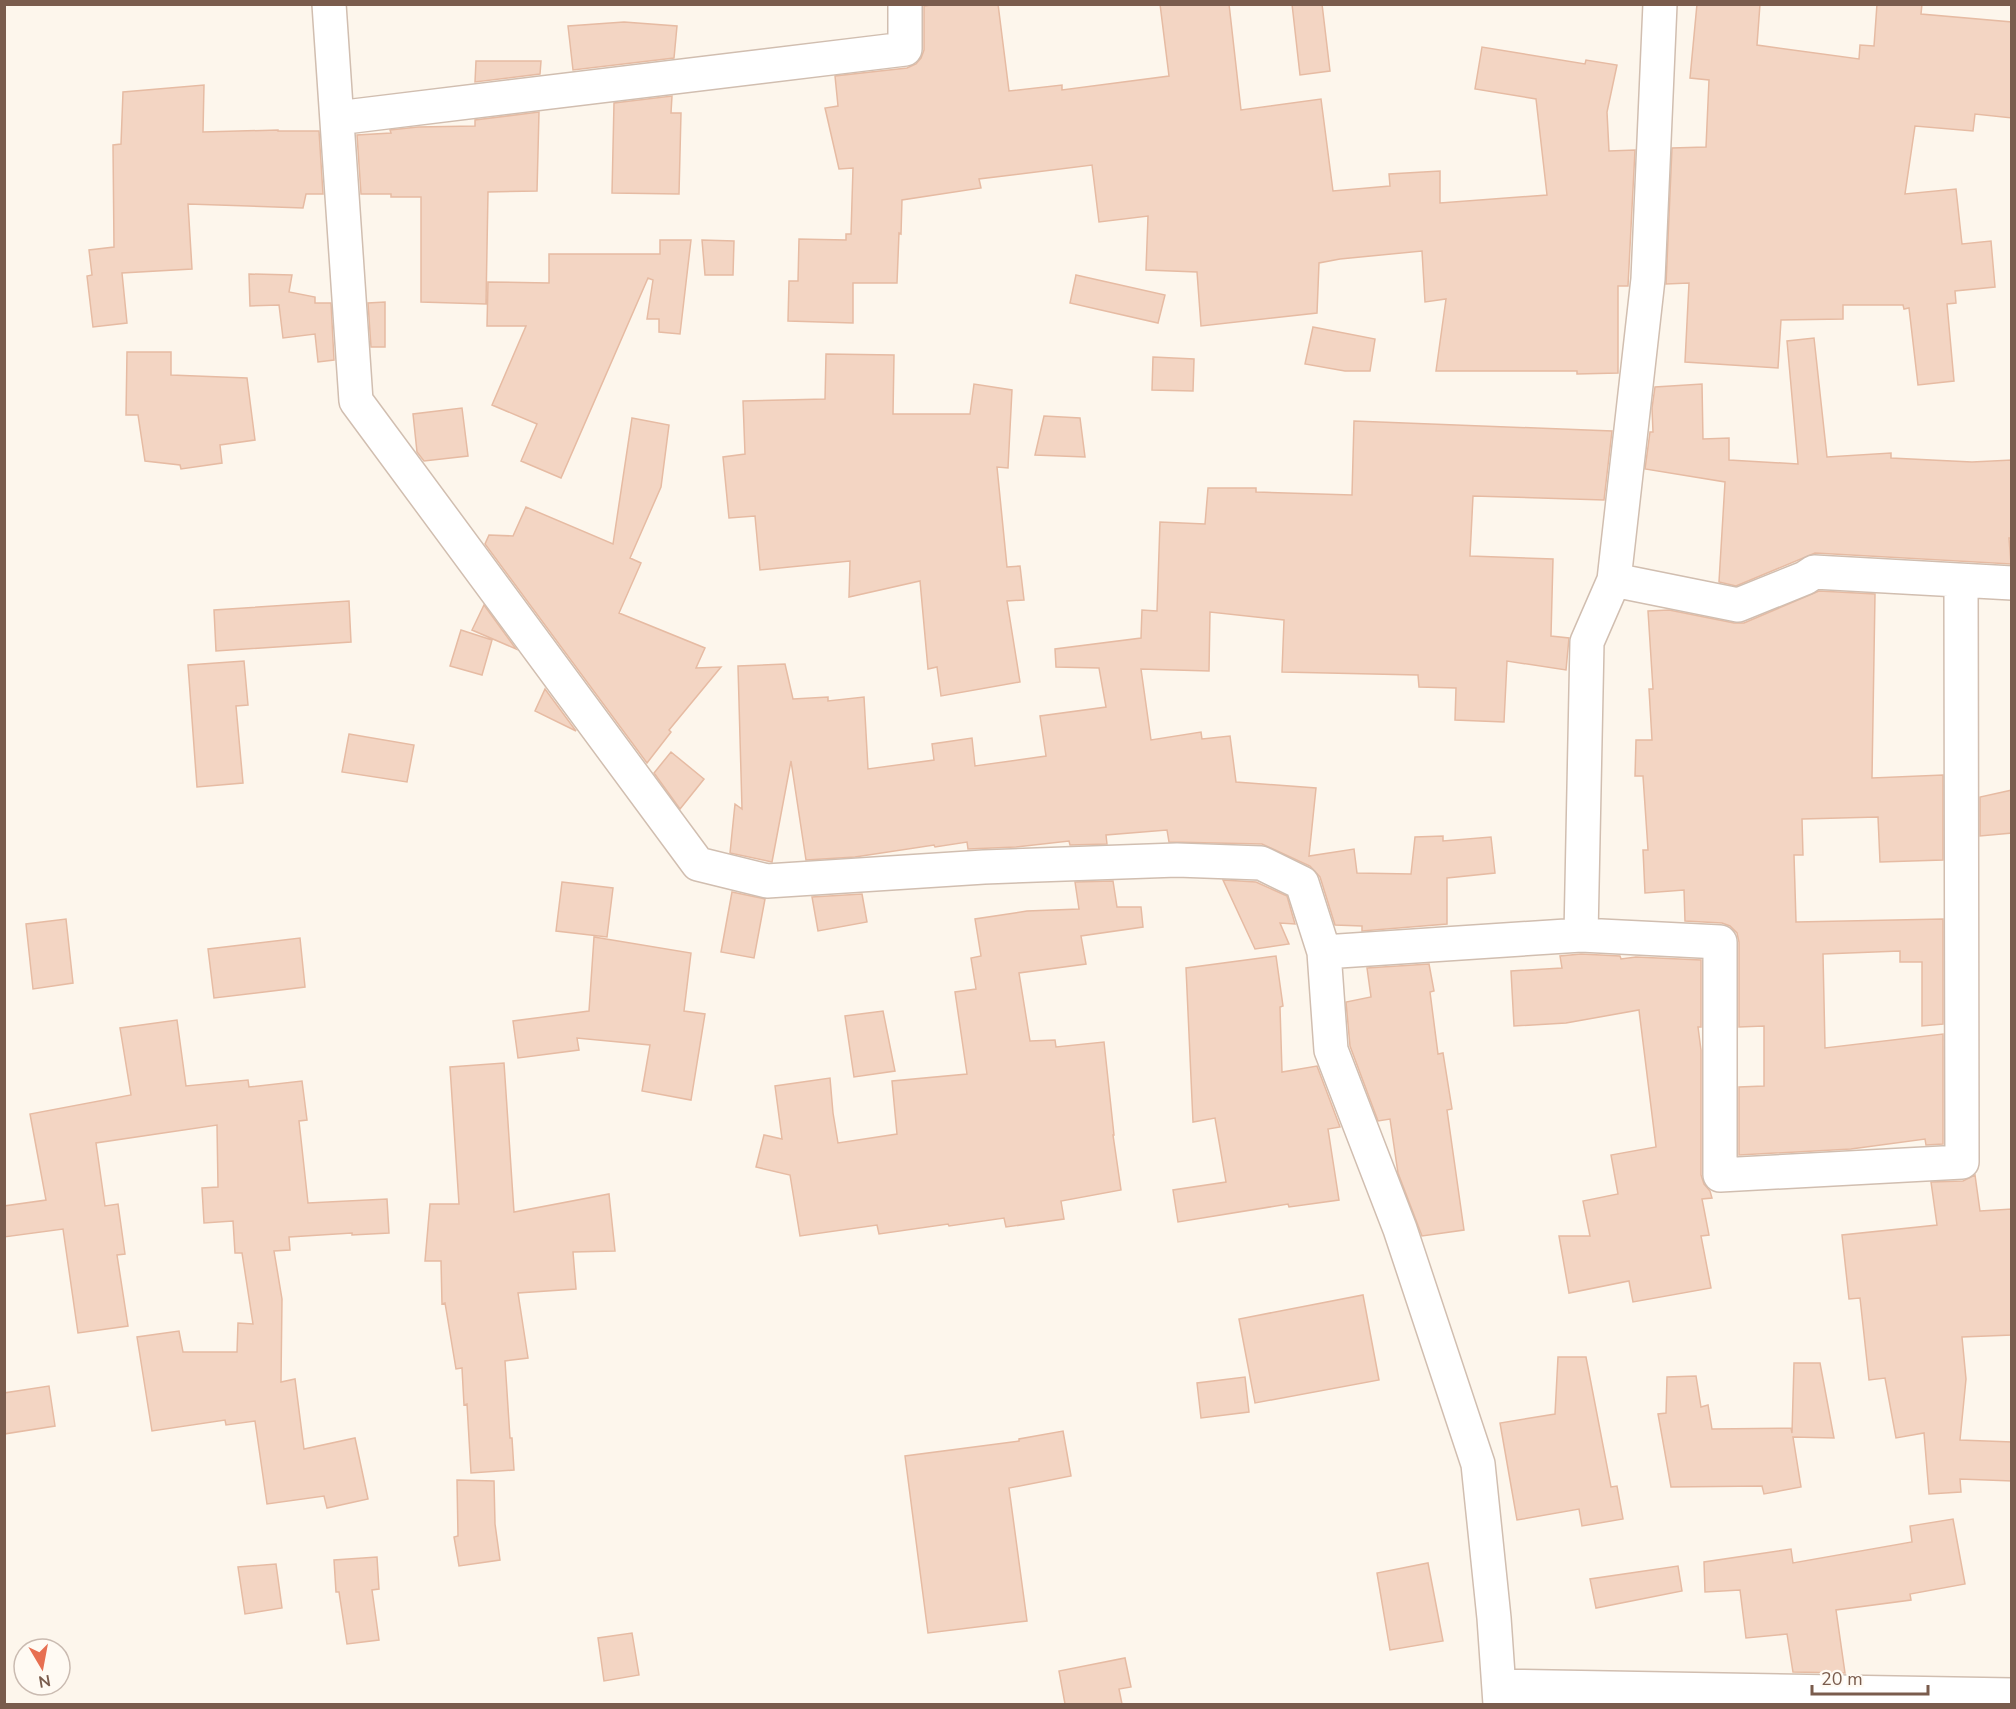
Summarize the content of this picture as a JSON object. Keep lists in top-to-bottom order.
{
  "scale_bar": "20 m",
  "north": "bottom"
}
